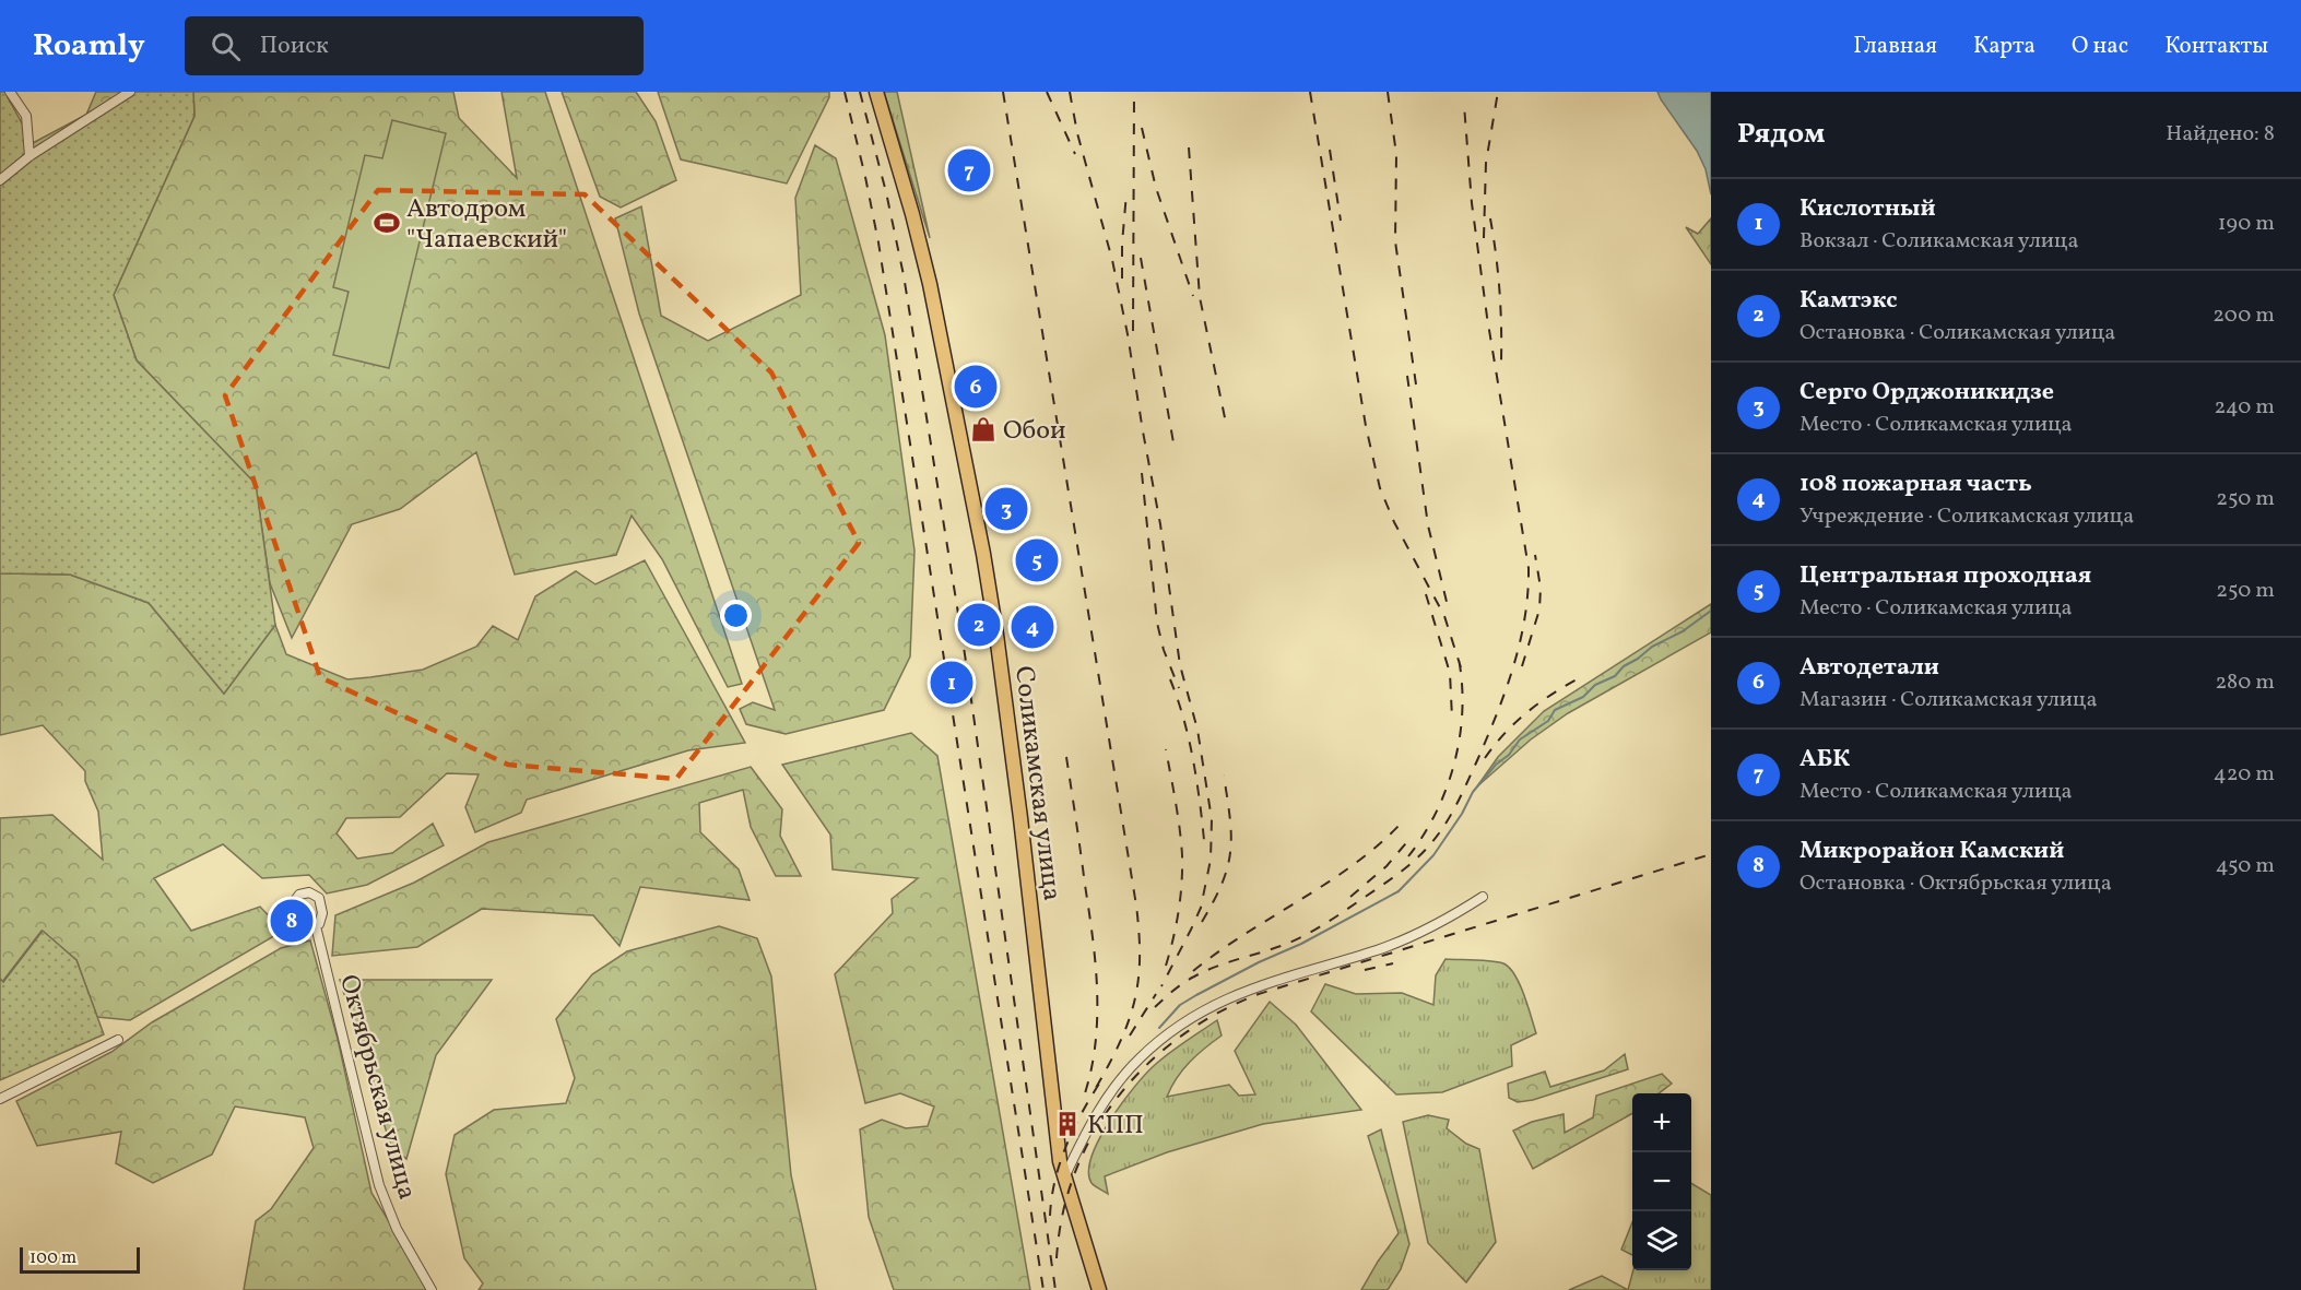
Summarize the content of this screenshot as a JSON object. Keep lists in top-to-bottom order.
{
  "streets": {
    "main road": ["Соликамская улица"],
    "street": ["Октябрьская улица"]
  },
  "places": {
    "sports": ["Автодром \"Чапаевский\""],
    "shop": ["Обои"],
    "building": ["КПП"]
  },
  "scale_bar": "100 m",
  "page": {
    "header": "Roamly",
    "search": "Поиск",
    "nav": [
      "Главная",
      "Карта",
      "О нас",
      "Контакты"
    ],
    "heading": ["Рядом", "Найдено: 8"],
    "pins": [
      "7",
      "6",
      "3",
      "5",
      "2",
      "4",
      "1",
      "8"
    ],
    "list": [
      {
        "mark": "1",
        "name": "Кислотный",
        "note": "Вокзал · Соликамская улица",
        "value": "190 m"
      },
      {
        "mark": "2",
        "name": "Камтэкс",
        "note": "Остановка · Соликамская улица",
        "value": "200 m"
      },
      {
        "mark": "3",
        "name": "Серго Орджоникидзе",
        "note": "Место · Соликамская улица",
        "value": "240 m"
      },
      {
        "mark": "4",
        "name": "108 пожарная часть",
        "note": "Учреждение · Соликамская улица",
        "value": "250 m"
      },
      {
        "mark": "5",
        "name": "Центральная проходная",
        "note": "Место · Соликамская улица",
        "value": "250 m"
      },
      {
        "mark": "6",
        "name": "Автодетали",
        "note": "Магазин · Соликамская улица",
        "value": "280 m"
      },
      {
        "mark": "7",
        "name": "АБК",
        "note": "Место · Соликамская улица",
        "value": "420 m"
      },
      {
        "mark": "8",
        "name": "Микрорайон Камский",
        "note": "Остановка · Октябрьская улица",
        "value": "450 m"
      }
    ],
    "map_buttons": ["+", "−"],
    "scale": "100 m"
  }
}
